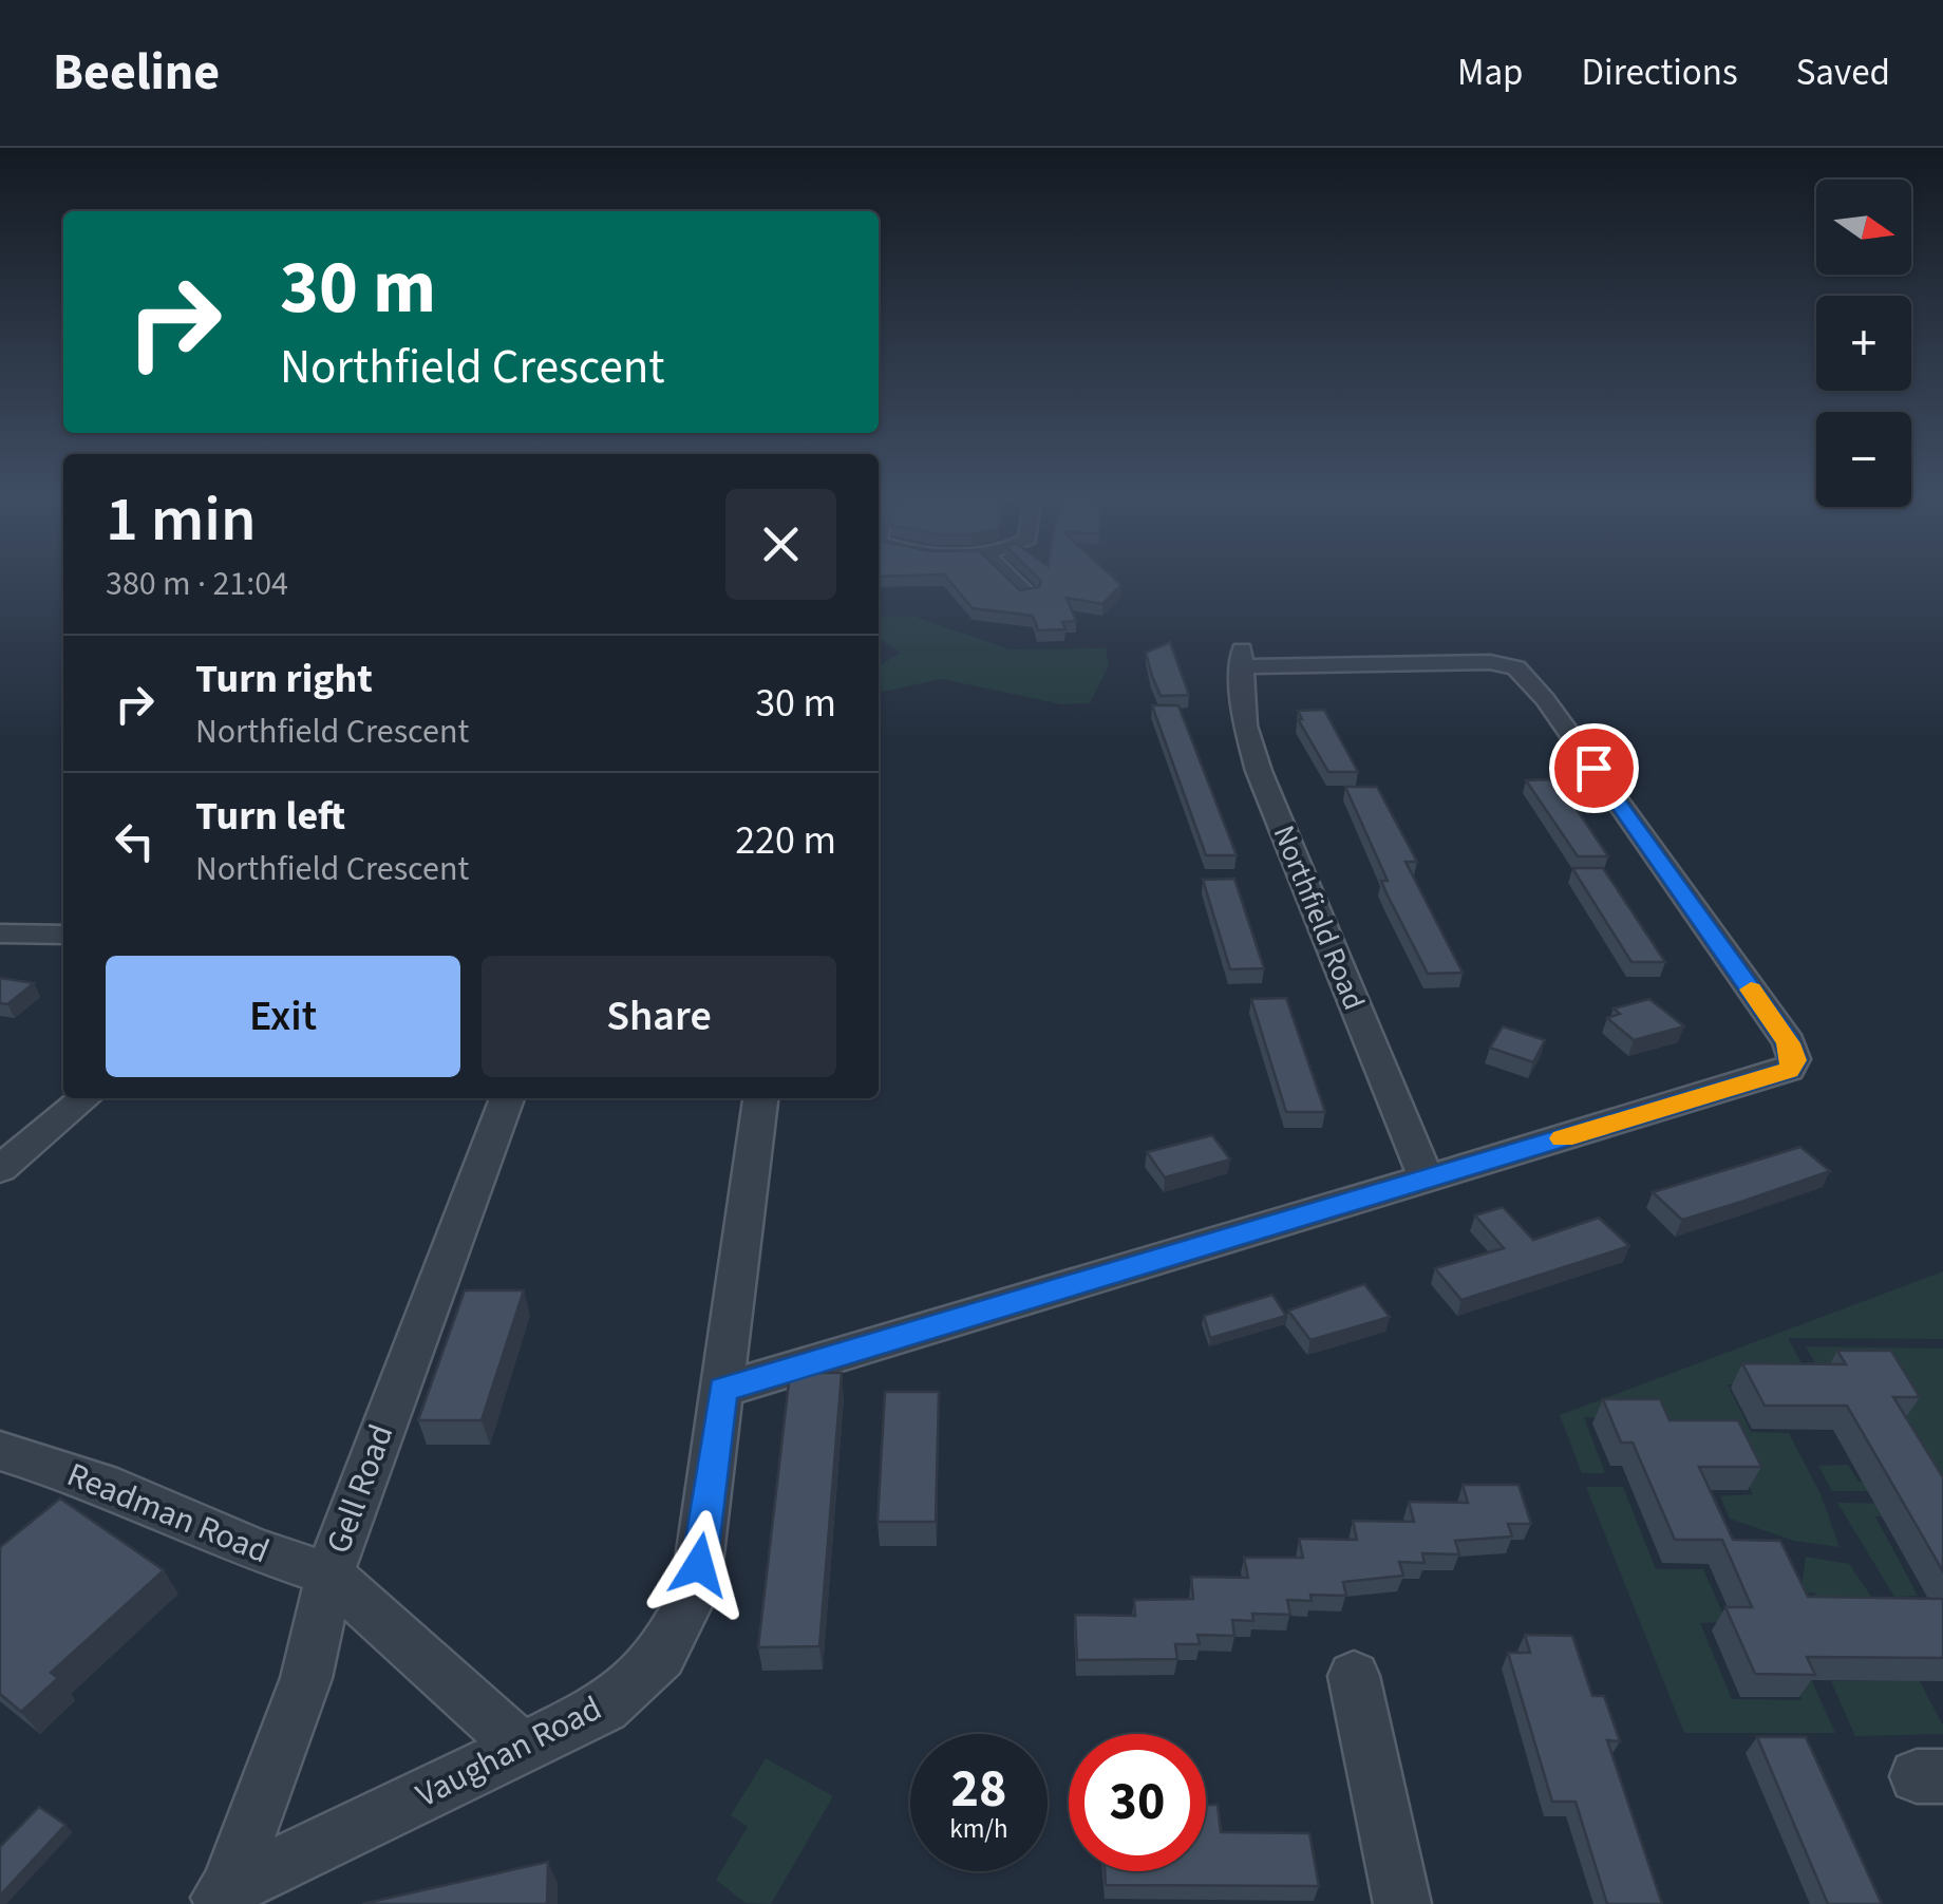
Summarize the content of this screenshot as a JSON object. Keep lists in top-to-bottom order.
{
  "streets": {
    "street": [
      "Northfield Road",
      "Gell Road",
      "Readman Road",
      "Vaughan Road"
    ]
  },
  "crossings": [
    ["Gell Road", "Readman Road"],
    ["Gell Road", "Vaughan Road"],
    ["Readman Road", "Vaughan Road"]
  ],
  "north": "right",
  "page": {
    "header": "Beeline",
    "nav": ["Map", "Directions", "Saved"],
    "map_buttons": ["+", "−"],
    "turn": ["30 m", "Northfield Crescent"],
    "heading": ["1 min", "380 m · 21:04"],
    "list": [
      {
        "name": "Turn right",
        "note": "Northfield Crescent",
        "value": "30 m"
      },
      {
        "name": "Turn left",
        "note": "Northfield Crescent",
        "value": "220 m"
      }
    ],
    "buttons": ["Exit", "Share"],
    "speed": "28 km/h",
    "limit": "30"
  }
}
